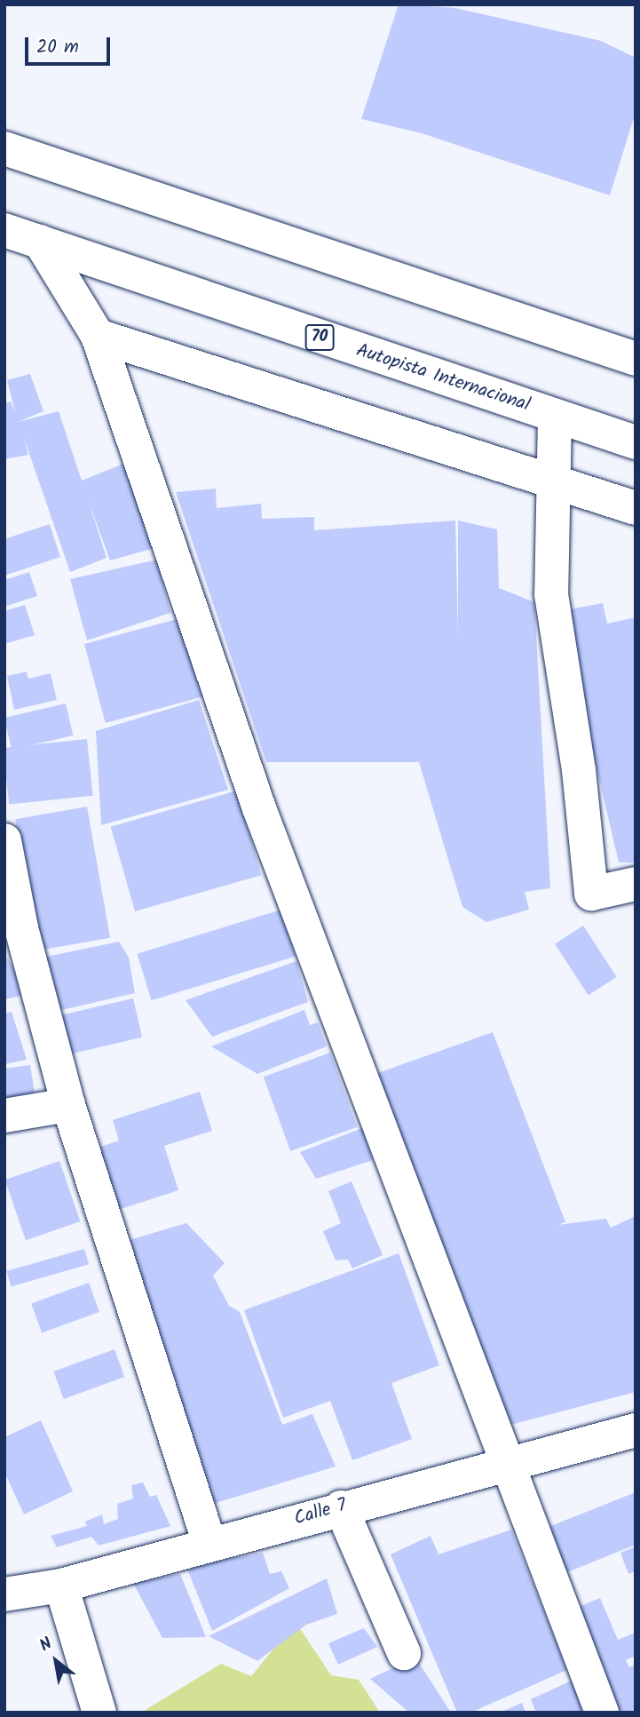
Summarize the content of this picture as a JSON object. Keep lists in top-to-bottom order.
{
  "streets": {
    "main road": ["70", "Autopista Internacional", "Calle 7"]
  },
  "scale_bar": "20 m",
  "north": "top left"
}
